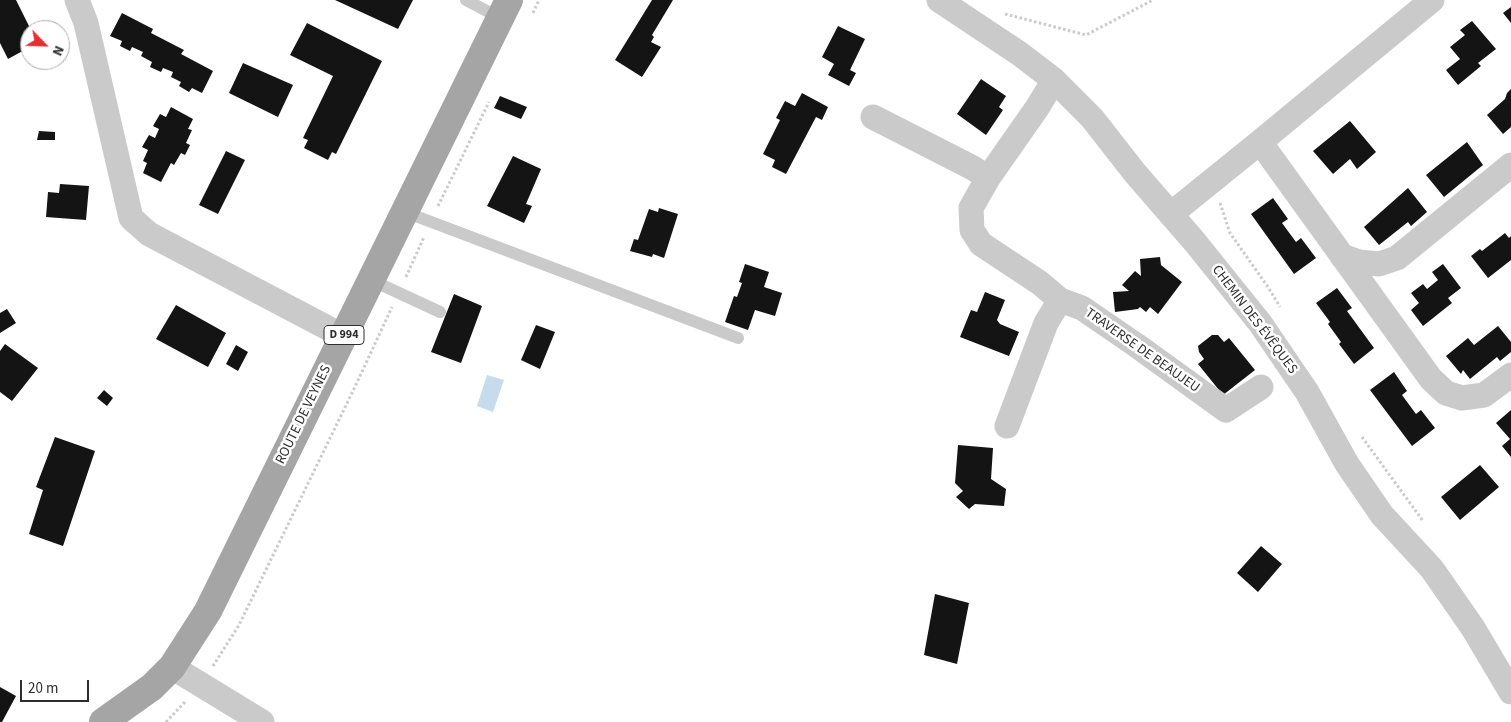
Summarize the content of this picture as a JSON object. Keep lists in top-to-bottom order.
{
  "streets": {
    "main road": ["D 994", "ROUTE DE VEYNES"],
    "street": ["CHEMIN DES ÉVÊQUES", "TRAVERSE DE BEAUJEU"]
  },
  "crossings": [
    ["CHEMIN DES ÉVÊQUES", "TRAVERSE DE BEAUJEU"]
  ],
  "scale_bar": "20 m",
  "north": "bottom right"
}
